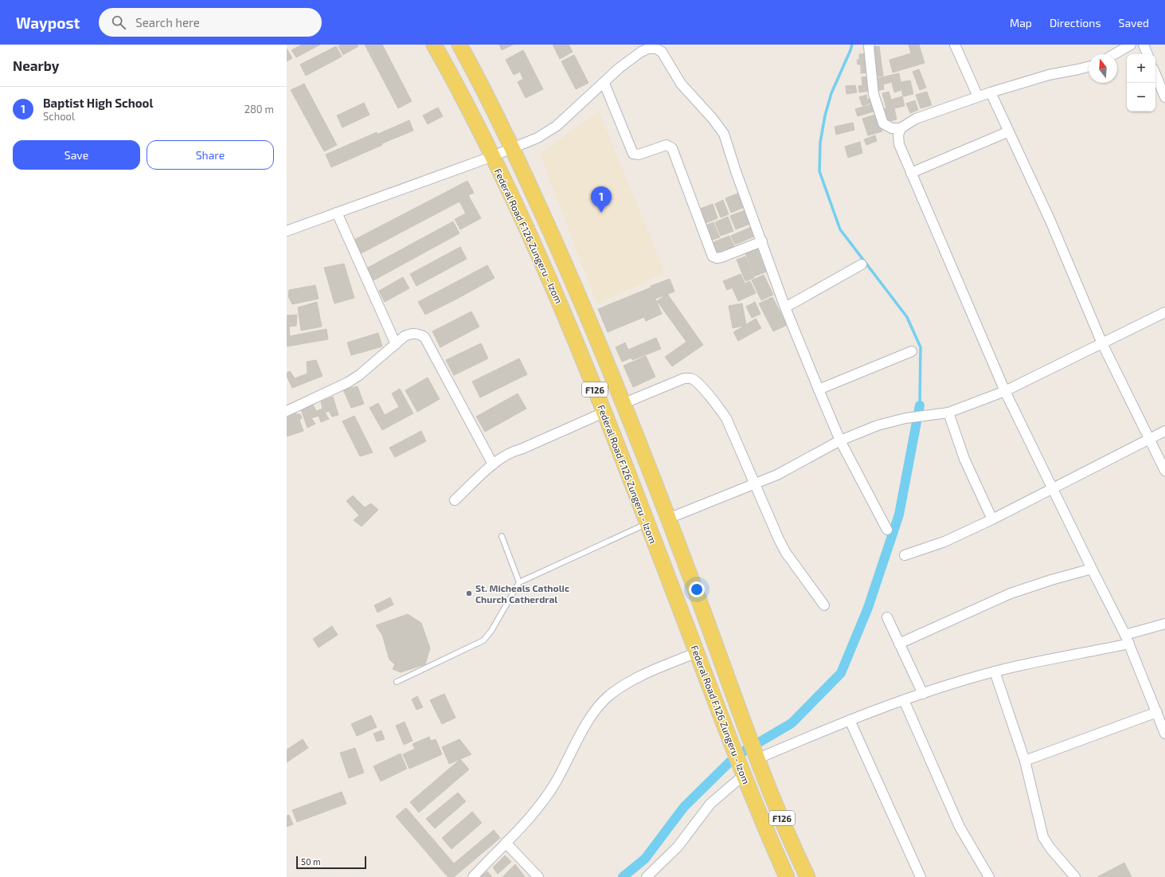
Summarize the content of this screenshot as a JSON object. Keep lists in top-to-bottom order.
{
  "streets": {
    "main road": ["Federal Road F.126 Zungeru - Izom", "F126"]
  },
  "places": ["St. Micheals Catholic Church Catherdral"],
  "scale_bar": "50 m",
  "north": "top",
  "page": {
    "header": "Waypost",
    "search": "Search here",
    "nav": ["Map", "Directions", "Saved"],
    "heading": "Nearby",
    "map_buttons": ["+", "−"],
    "list": [
      {
        "mark": "1",
        "name": "Baptist High School",
        "note": "School",
        "value": "280 m"
      }
    ],
    "buttons": ["Save", "Share"],
    "pins": "1",
    "scale": "50 m"
  }
}
